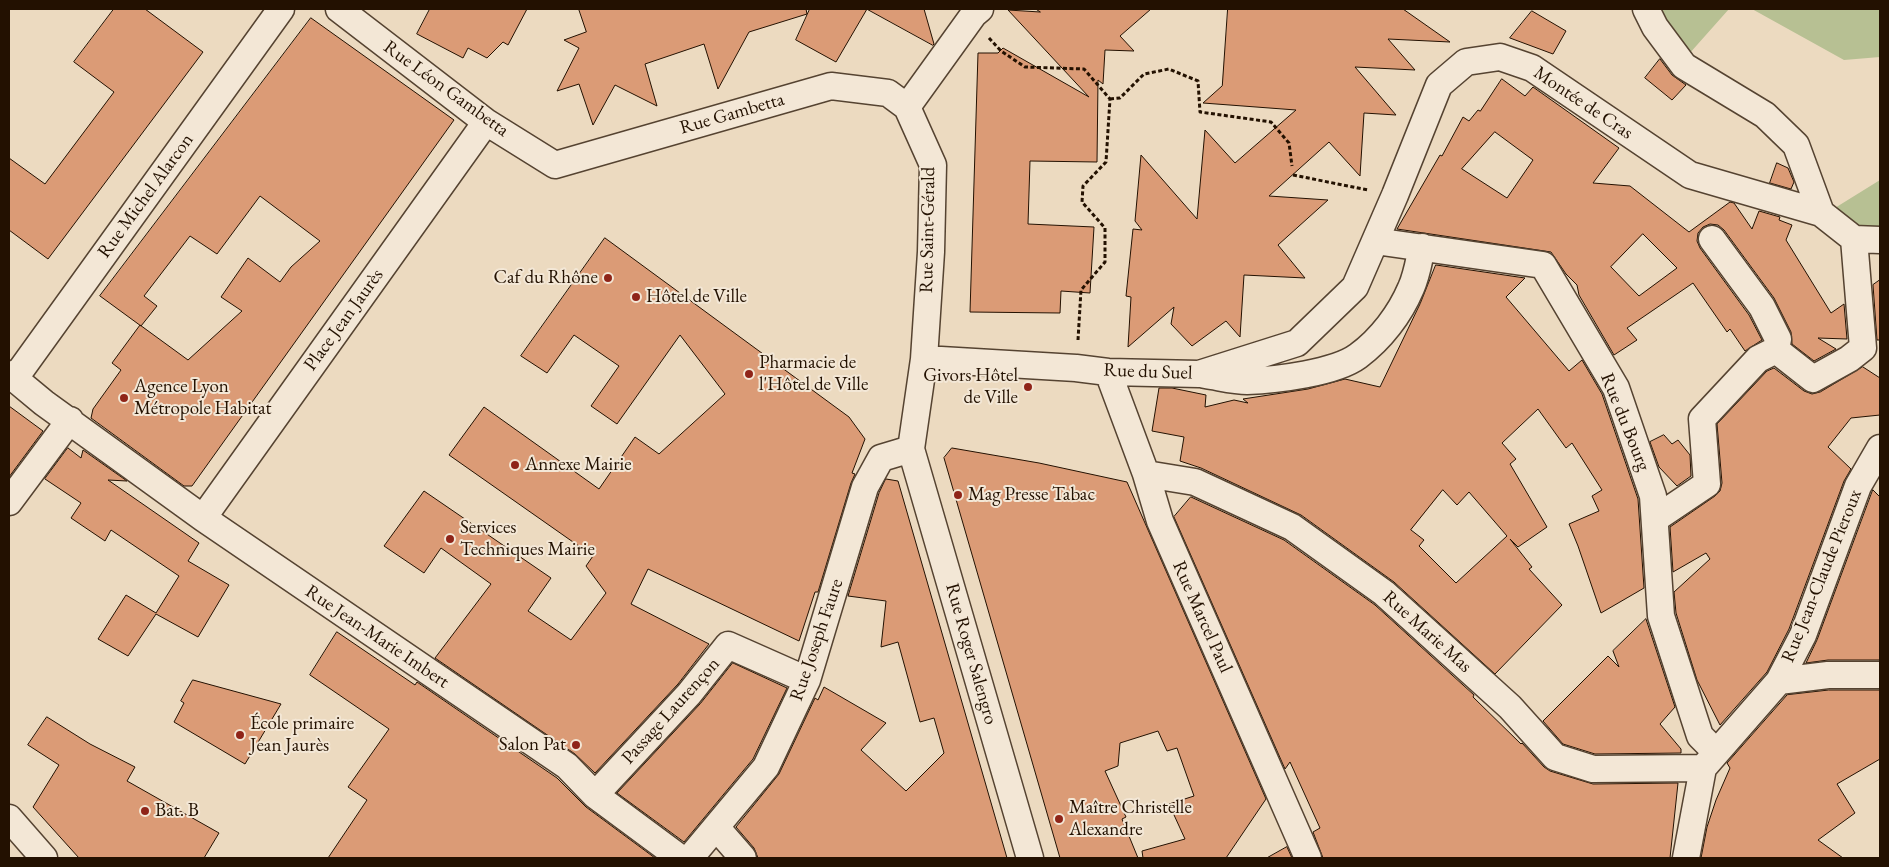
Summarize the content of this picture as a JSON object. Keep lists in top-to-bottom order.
{
  "streets": {
    "street": [
      "Rue Léon Gambetta",
      "Montée de Cras",
      "Rue Gambetta",
      "Rue Michel Alarcon",
      "Rue Saint-Gérald",
      "Place Jean Jaurès",
      "Rue du Suel",
      "Rue du Bourg",
      "Rue Jean-Claude Pieroux",
      "Rue Marcel Paul",
      "Rue Marie Mas",
      "Rue Jean-Marie Imbert",
      "Rue Joseph Faure",
      "Rue Roger Salengro",
      "Passage Laurençon"
    ]
  },
  "crossings": [
    ["Rue Léon Gambetta", "Rue Gambetta"],
    ["Rue Léon Gambetta", "Place Jean Jaurès"],
    ["Montée de Cras", "Rue du Suel"],
    ["Montée de Cras", "Rue du Bourg"],
    ["Rue Gambetta", "Rue Saint-Gérald"],
    ["Rue Michel Alarcon", "Rue Jean-Marie Imbert"],
    ["Rue Saint-Gérald", "Rue du Suel"],
    ["Rue Saint-Gérald", "Rue Joseph Faure"],
    ["Rue Saint-Gérald", "Rue Roger Salengro"],
    ["Place Jean Jaurès", "Rue Jean-Marie Imbert"],
    ["Rue du Suel", "Rue du Bourg"],
    ["Rue du Suel", "Rue Marcel Paul"],
    ["Rue du Bourg", "Rue Jean-Claude Pieroux"],
    ["Rue du Bourg", "Rue Marie Mas"],
    ["Rue Jean-Claude Pieroux", "Rue Marie Mas"],
    ["Rue Marcel Paul", "Rue Marie Mas"],
    ["Rue Jean-Marie Imbert", "Passage Laurençon"],
    ["Rue Joseph Faure", "Rue Roger Salengro"],
    ["Rue Joseph Faure", "Passage Laurençon"]
  ],
  "places": [
    "Caf du Rhône",
    "Hôtel de Ville",
    "Pharmacie de l'Hôtel de Ville",
    "Givors Hôtel de Ville",
    "Agence Lyon Métropole Habitat",
    "Annexe Mairie",
    "Mag Presse Tabac",
    "Services Techniques Mairie",
    "École primaire Jean Jaurès",
    "Salon Pat",
    "Bat. B",
    "Maître Christelle Alexandre"
  ]
}
